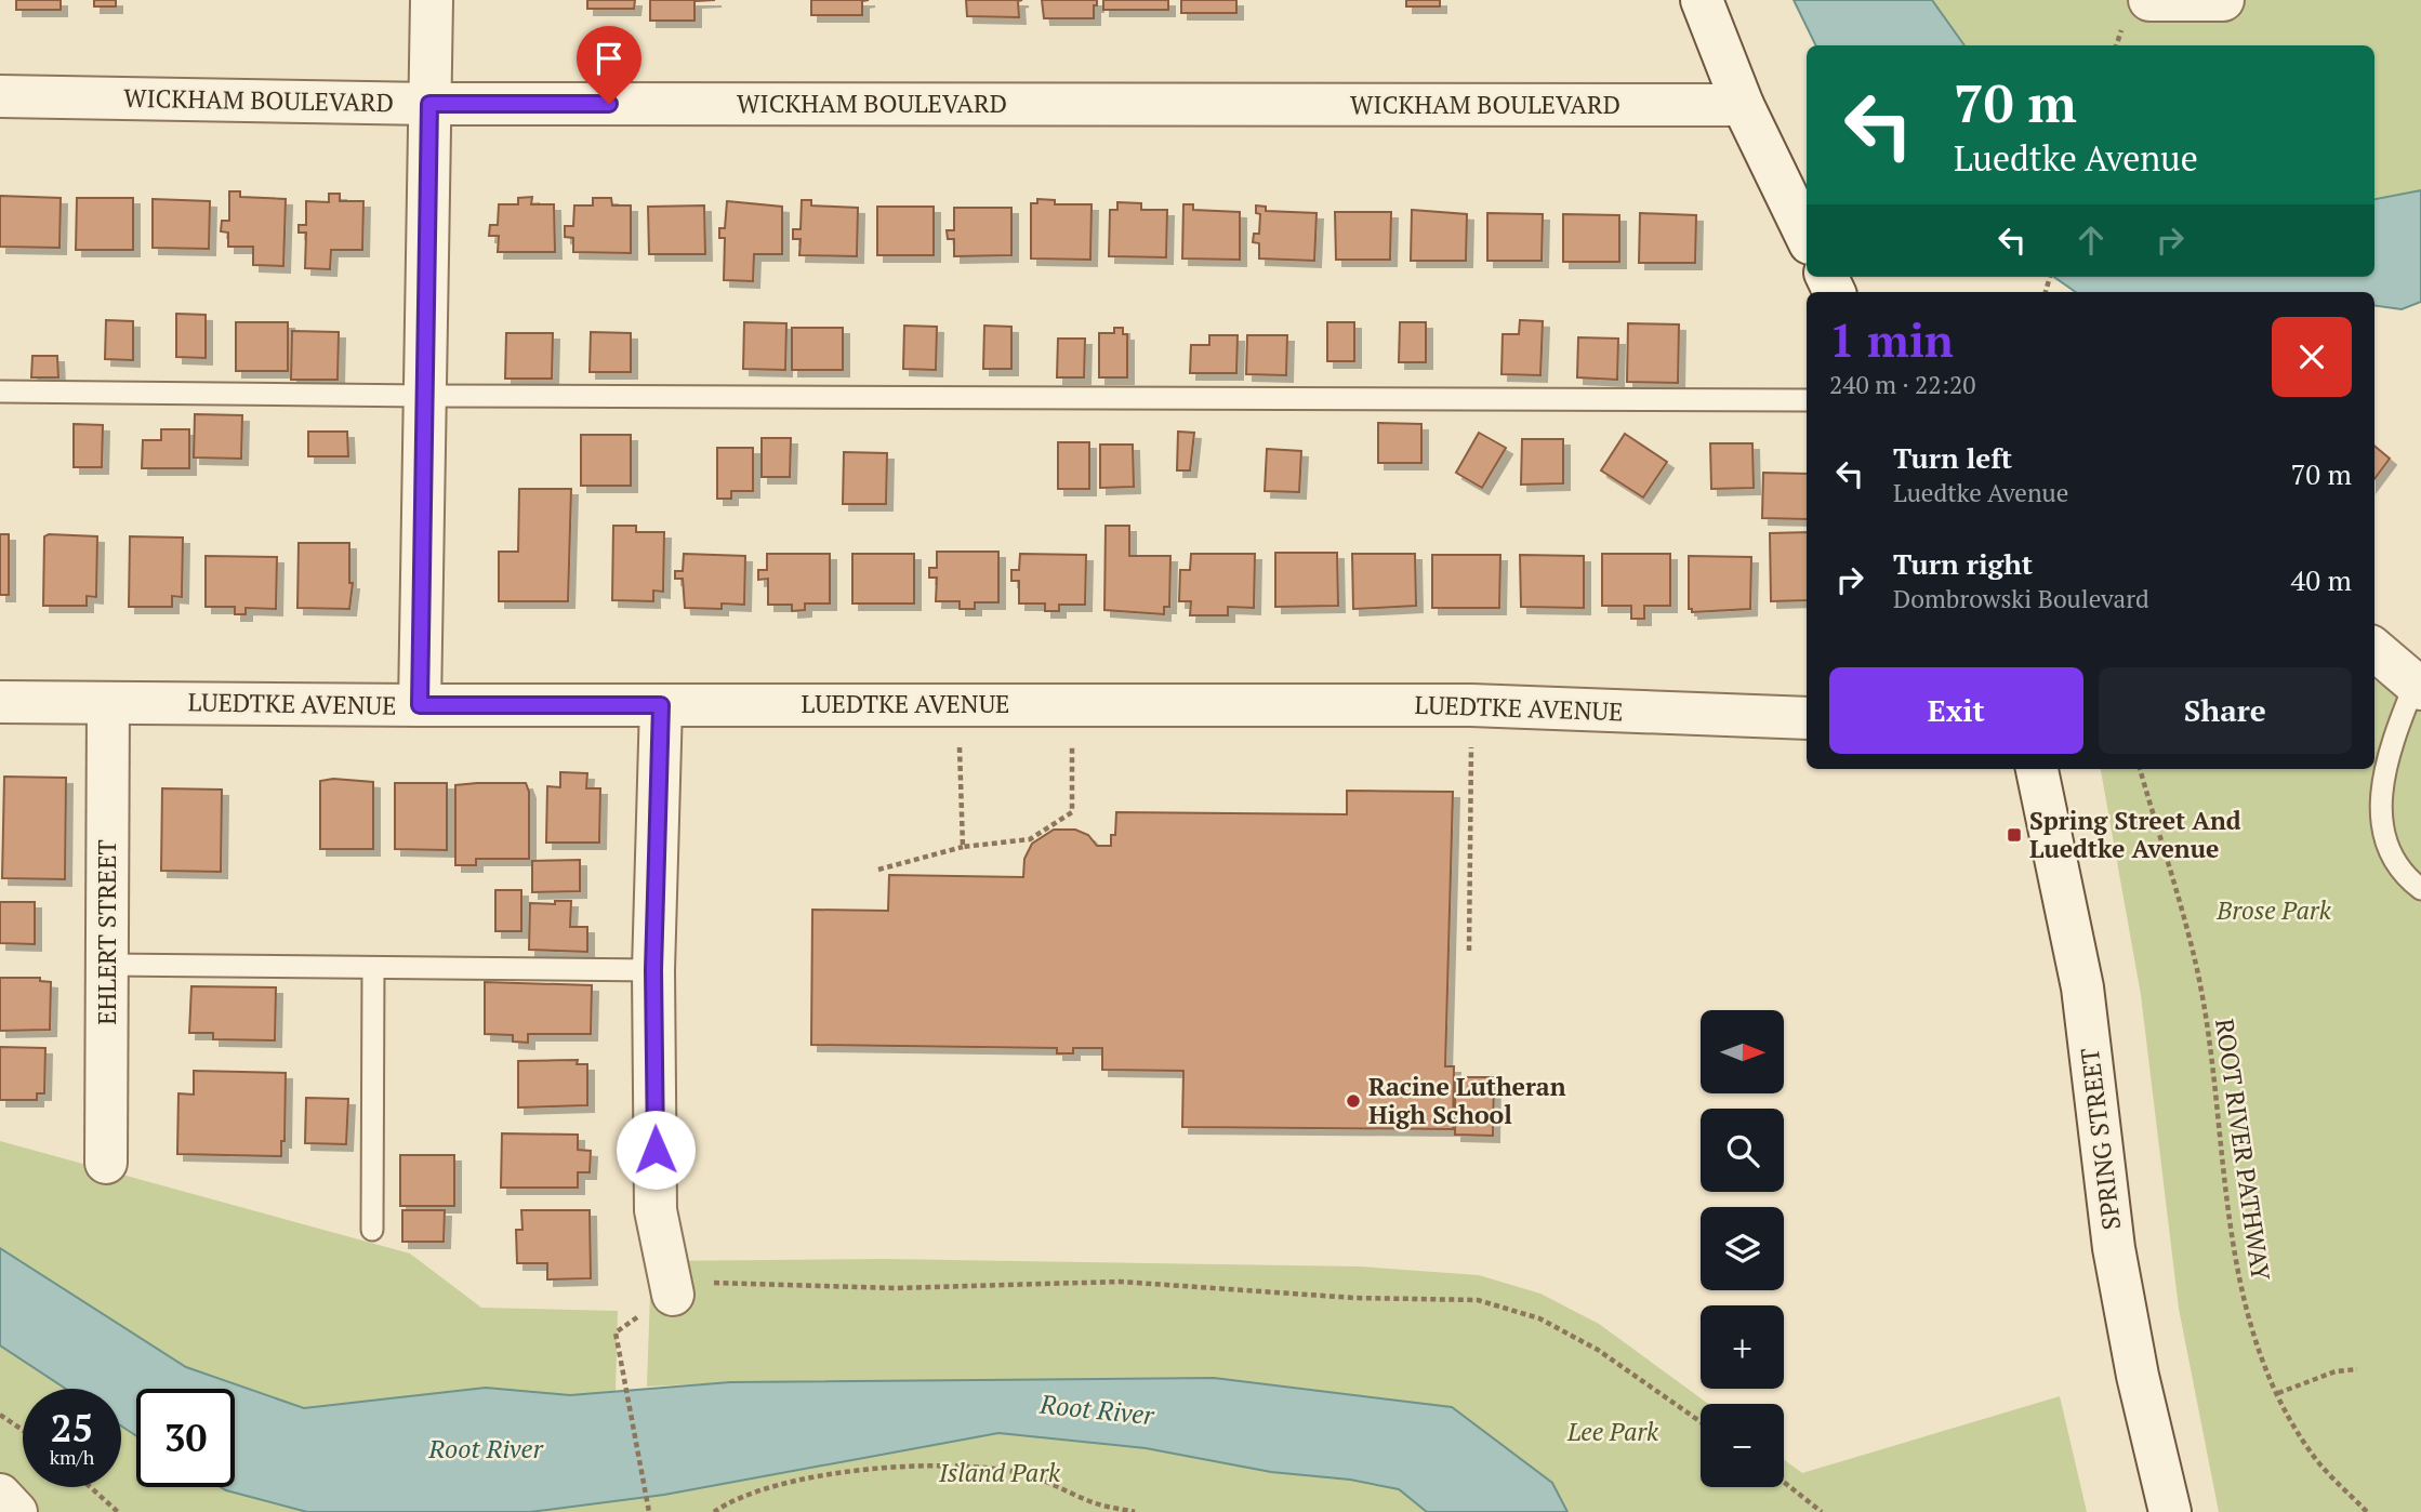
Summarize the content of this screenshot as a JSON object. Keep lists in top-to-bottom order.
{
  "streets": {
    "street": [
      "WICKHAM BOULEVARD",
      "LUEDTKE AVENUE",
      "EHLERT STREET",
      "SPRING STREET"
    ],
    "path": ["ROOT RIVER PATHWAY"]
  },
  "crossings": [
    ["LUEDTKE AVENUE", "EHLERT STREET"]
  ],
  "water": ["Root River"],
  "parks": ["Brose Park", "Lee Park", "Island Park"],
  "places": {
    "transit": ["Spring Street And Luedtke Avenue"],
    "other": ["Racine Lutheran High School"]
  },
  "north": "right",
  "page": {
    "turn": ["70 m", "Luedtke Avenue"],
    "heading": ["1 min", "240 m · 22:20"],
    "list": [
      {
        "name": "Turn left",
        "note": "Luedtke Avenue",
        "value": "70 m"
      },
      {
        "name": "Turn right",
        "note": "Dombrowski Boulevard",
        "value": "40 m"
      }
    ],
    "buttons": ["Exit", "Share"],
    "map_buttons": ["+", "−"],
    "speed": "25 km/h",
    "limit": "30"
  }
}
